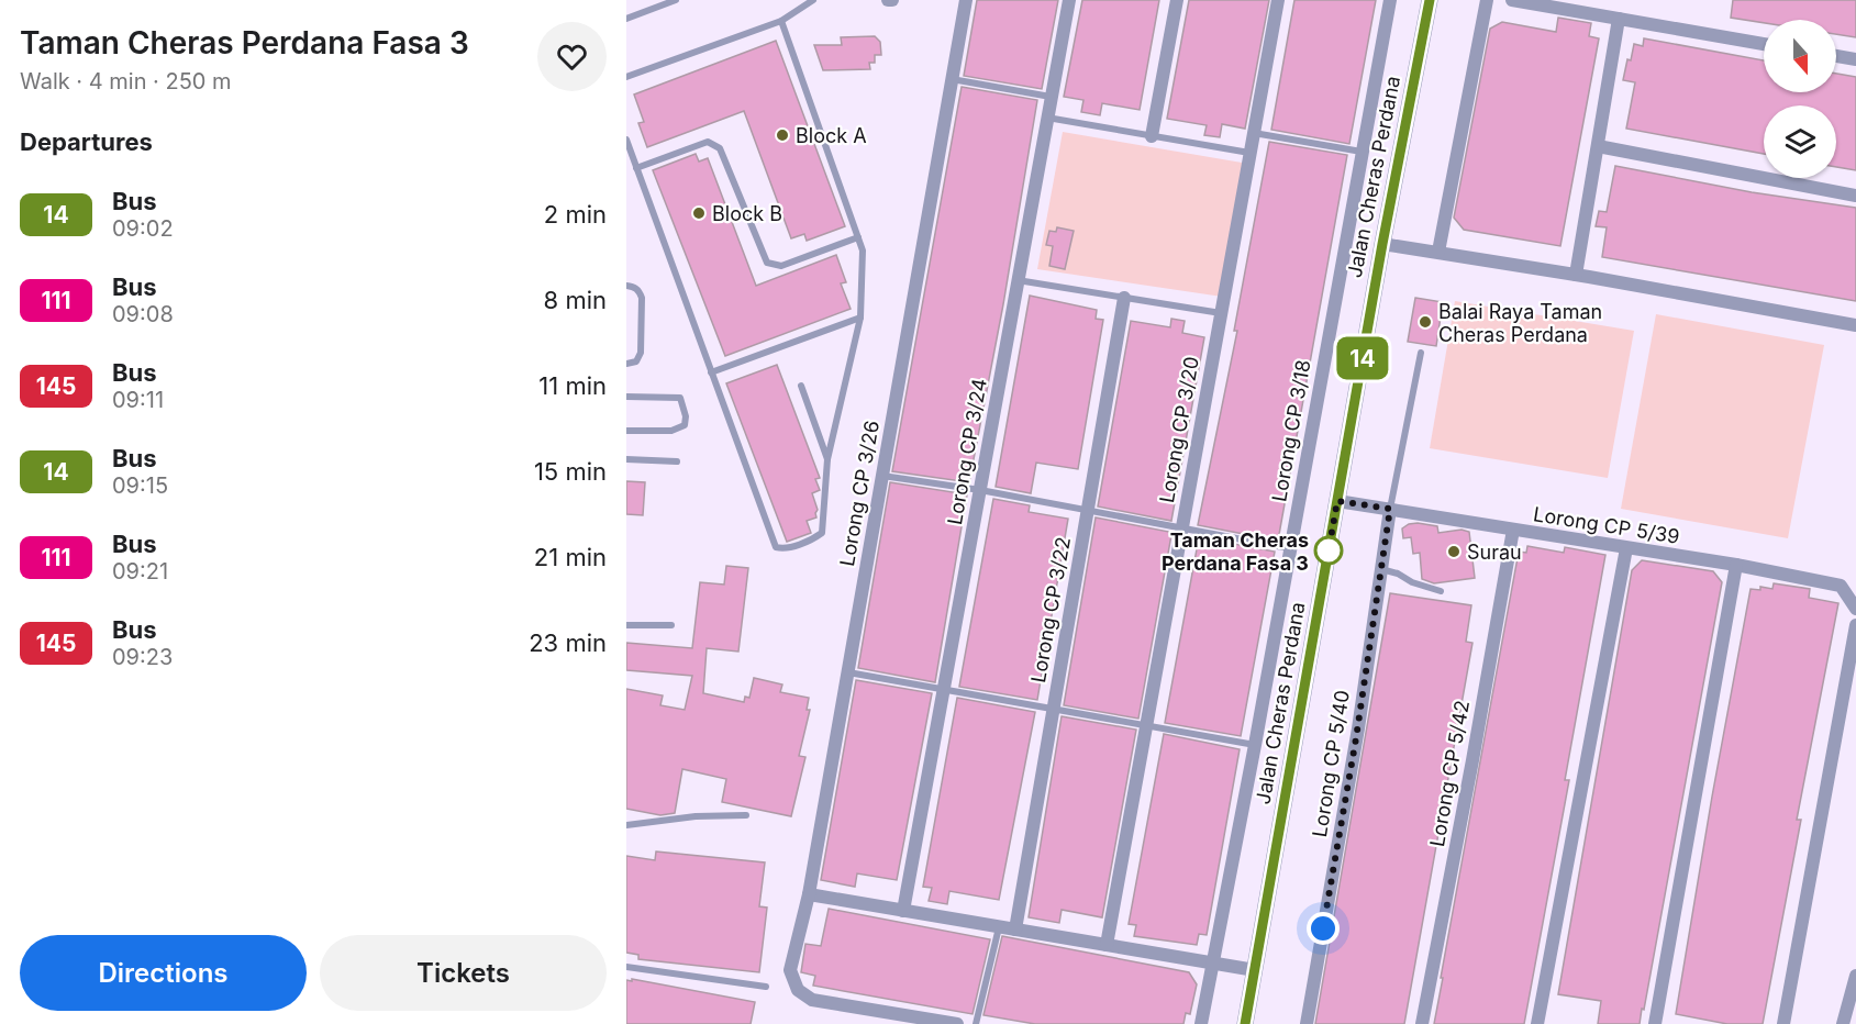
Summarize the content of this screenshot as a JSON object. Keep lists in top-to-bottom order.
{
  "streets": {
    "street": [
      "Jalan Cheras Perdana",
      "Lorong CP 3/20",
      "Lorong CP 3/18",
      "Lorong CP 3/24",
      "Lorong CP 3/26",
      "Lorong CP 5/39",
      "Lorong CP 3/22",
      "Lorong CP 5/40",
      "Lorong CP 5/42"
    ]
  },
  "crossings": [
    ["Jalan Cheras Perdana", "Lorong CP 5/39"],
    ["Lorong CP 5/39", "Lorong CP 5/40"],
    ["Lorong CP 5/39", "Lorong CP 5/42"]
  ],
  "places": [
    "Block A",
    "Block B",
    "Balai Raya Taman Cheras Perdana",
    "Taman Cheras Perdana Fasa 3",
    "Surau"
  ],
  "lines": ["bus line 14"],
  "north": "bottom",
  "page": {
    "heading": [
      ["Taman Cheras Perdana Fasa 3", "Walk · 4 min · 250 m"],
      "Departures"
    ],
    "on_map": "14",
    "list": [
      {
        "mark": "14",
        "name": "Bus",
        "note": "09:02",
        "value": "2 min"
      },
      {
        "mark": "111",
        "name": "Bus",
        "note": "09:08",
        "value": "8 min"
      },
      {
        "mark": "145",
        "name": "Bus",
        "note": "09:11",
        "value": "11 min"
      },
      {
        "mark": "14",
        "name": "Bus",
        "note": "09:15",
        "value": "15 min"
      },
      {
        "mark": "111",
        "name": "Bus",
        "note": "09:21",
        "value": "21 min"
      },
      {
        "mark": "145",
        "name": "Bus",
        "note": "09:23",
        "value": "23 min"
      }
    ],
    "buttons": ["Directions", "Tickets"]
  }
}
